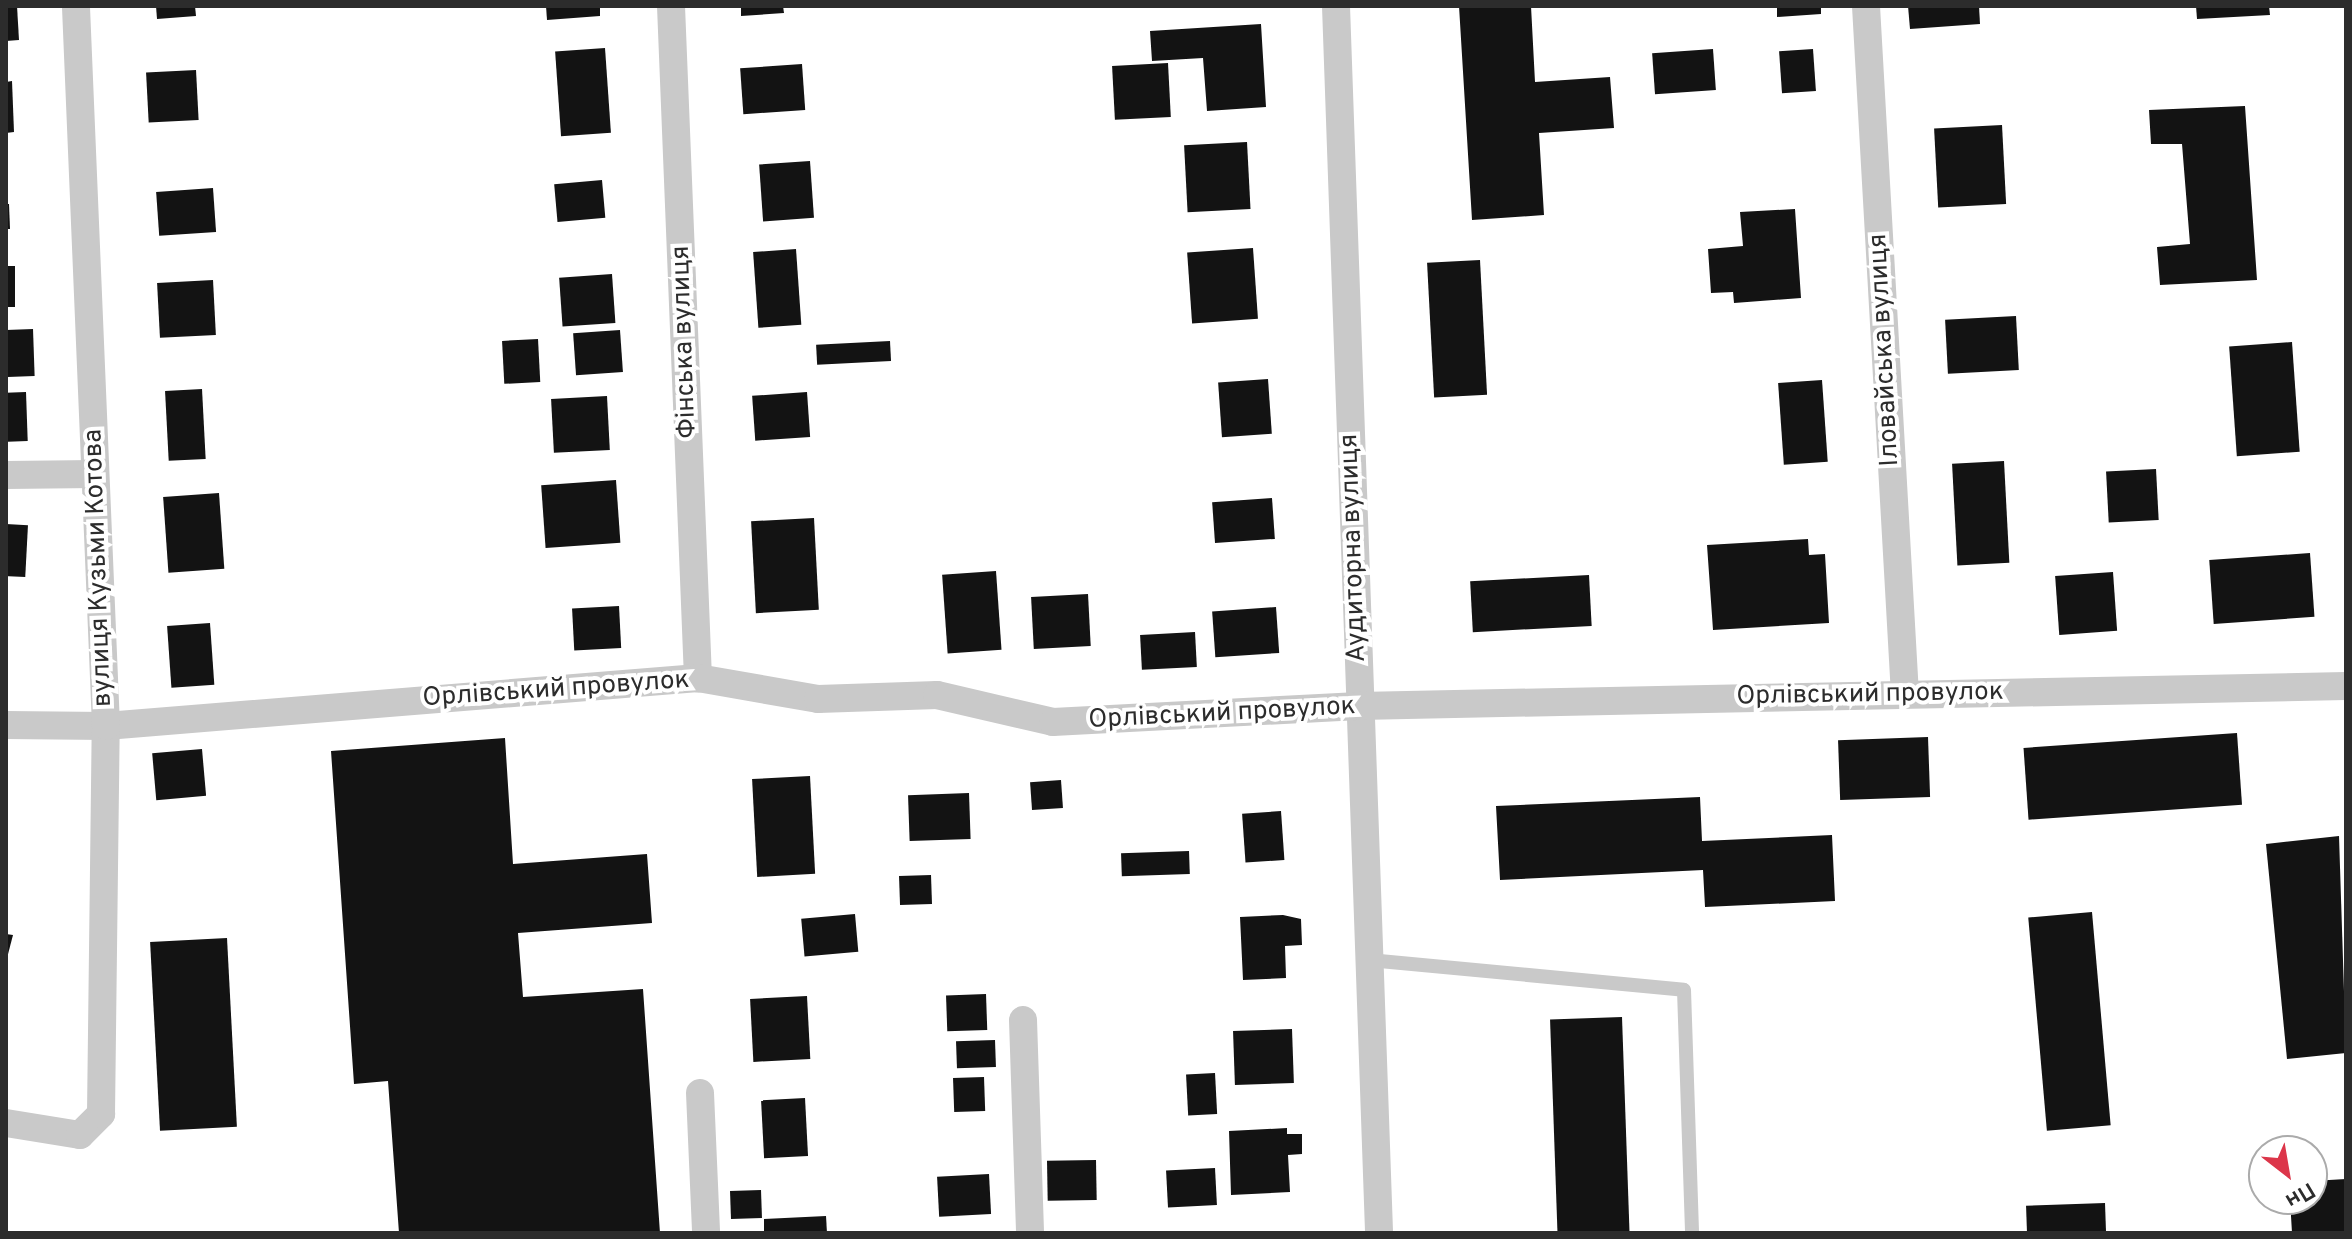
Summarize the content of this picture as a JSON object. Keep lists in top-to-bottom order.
{
  "streets": {
    "street": [
      "Фінська вулиця",
      "Іловайська вулиця",
      "Аудиторна вулиця",
      "вулиця Кузьми Котова",
      "Орлівський провулок"
    ]
  },
  "crossings": [
    ["Фінська вулиця", "Орлівський провулок"],
    ["Іловайська вулиця", "Орлівський провулок"],
    ["Аудиторна вулиця", "Орлівський провулок"],
    ["вулиця Кузьми Котова", "Орлівський провулок"]
  ],
  "north": "bottom right"
}
